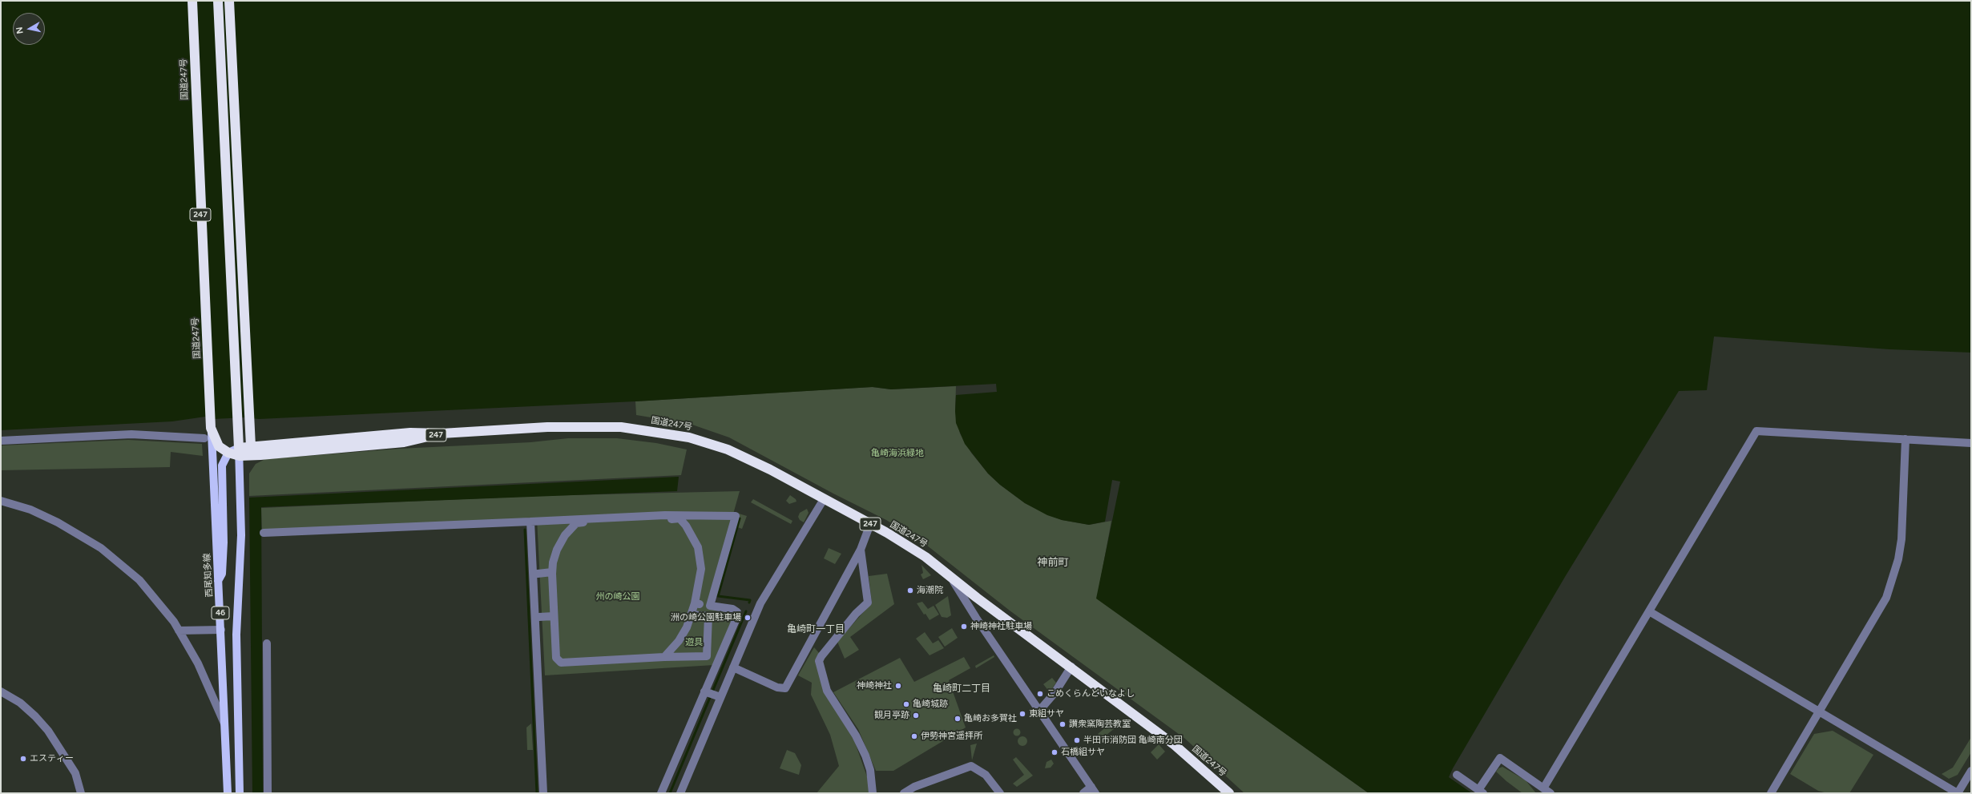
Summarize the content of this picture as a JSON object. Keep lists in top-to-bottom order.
{
  "streets": {
    "highway": ["国道247号", "247"],
    "main road": ["西尾知多線", "46"]
  },
  "crossings": [
    ["国道247号", "西尾知多線"],
    ["国道247号", "46"],
    ["西尾知多線", "46"]
  ],
  "districts": ["神前町", "亀崎町一丁目", "亀崎町二丁目"],
  "parks": ["亀崎海浜緑地", "州の崎公園", "遊具"],
  "places": [
    "海潮院",
    "洲の崎公園駐車場",
    "神崎神社駐車場",
    "神崎神社",
    "こめくらんどいなよし",
    "亀崎城跡",
    "東組サヤ",
    "観月亭跡",
    "亀崎お多賀社",
    "讃衆窯陶芸教室",
    "伊勢神宮遥拝所",
    "半田市消防団 亀崎南分団",
    "石橋組サヤ",
    "エスティー"
  ],
  "north": "left"
}
